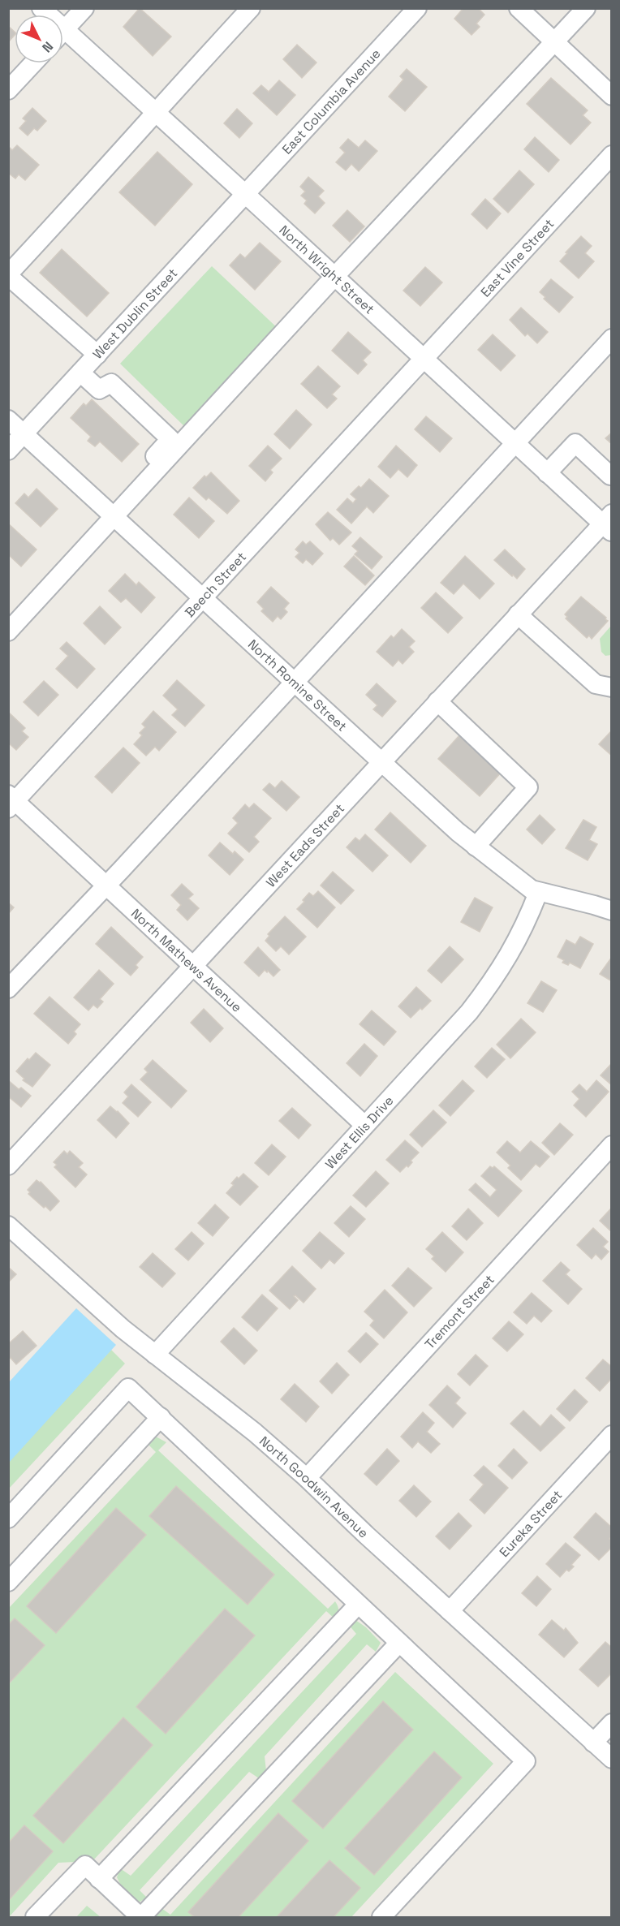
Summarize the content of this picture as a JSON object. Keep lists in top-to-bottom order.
{
  "streets": {
    "street": [
      "East Columbia Avenue",
      "East Vine Street",
      "North Wright Street",
      "West Dublin Street",
      "Beech Street",
      "North Romine Street",
      "West Eads Street",
      "North Mathews Avenue",
      "West Ellis Drive",
      "Tremont Street",
      "North Goodwin Avenue",
      "Eureka Street"
    ]
  },
  "crossings": [
    ["East Columbia Avenue", "North Wright Street"],
    ["East Columbia Avenue", "West Dublin Street"],
    ["East Vine Street", "North Wright Street"],
    ["East Vine Street", "Beech Street"],
    ["North Wright Street", "West Dublin Street"],
    ["North Wright Street", "Beech Street"],
    ["North Wright Street", "West Eads Street"],
    ["West Dublin Street", "North Romine Street"],
    ["Beech Street", "North Romine Street"],
    ["Beech Street", "North Mathews Avenue"],
    ["North Romine Street", "West Eads Street"],
    ["North Romine Street", "West Ellis Drive"],
    ["West Eads Street", "North Mathews Avenue"],
    ["North Mathews Avenue", "West Ellis Drive"],
    ["West Ellis Drive", "North Goodwin Avenue"],
    ["Tremont Street", "North Goodwin Avenue"],
    ["North Goodwin Avenue", "Eureka Street"]
  ],
  "north": "bottom right"
}
